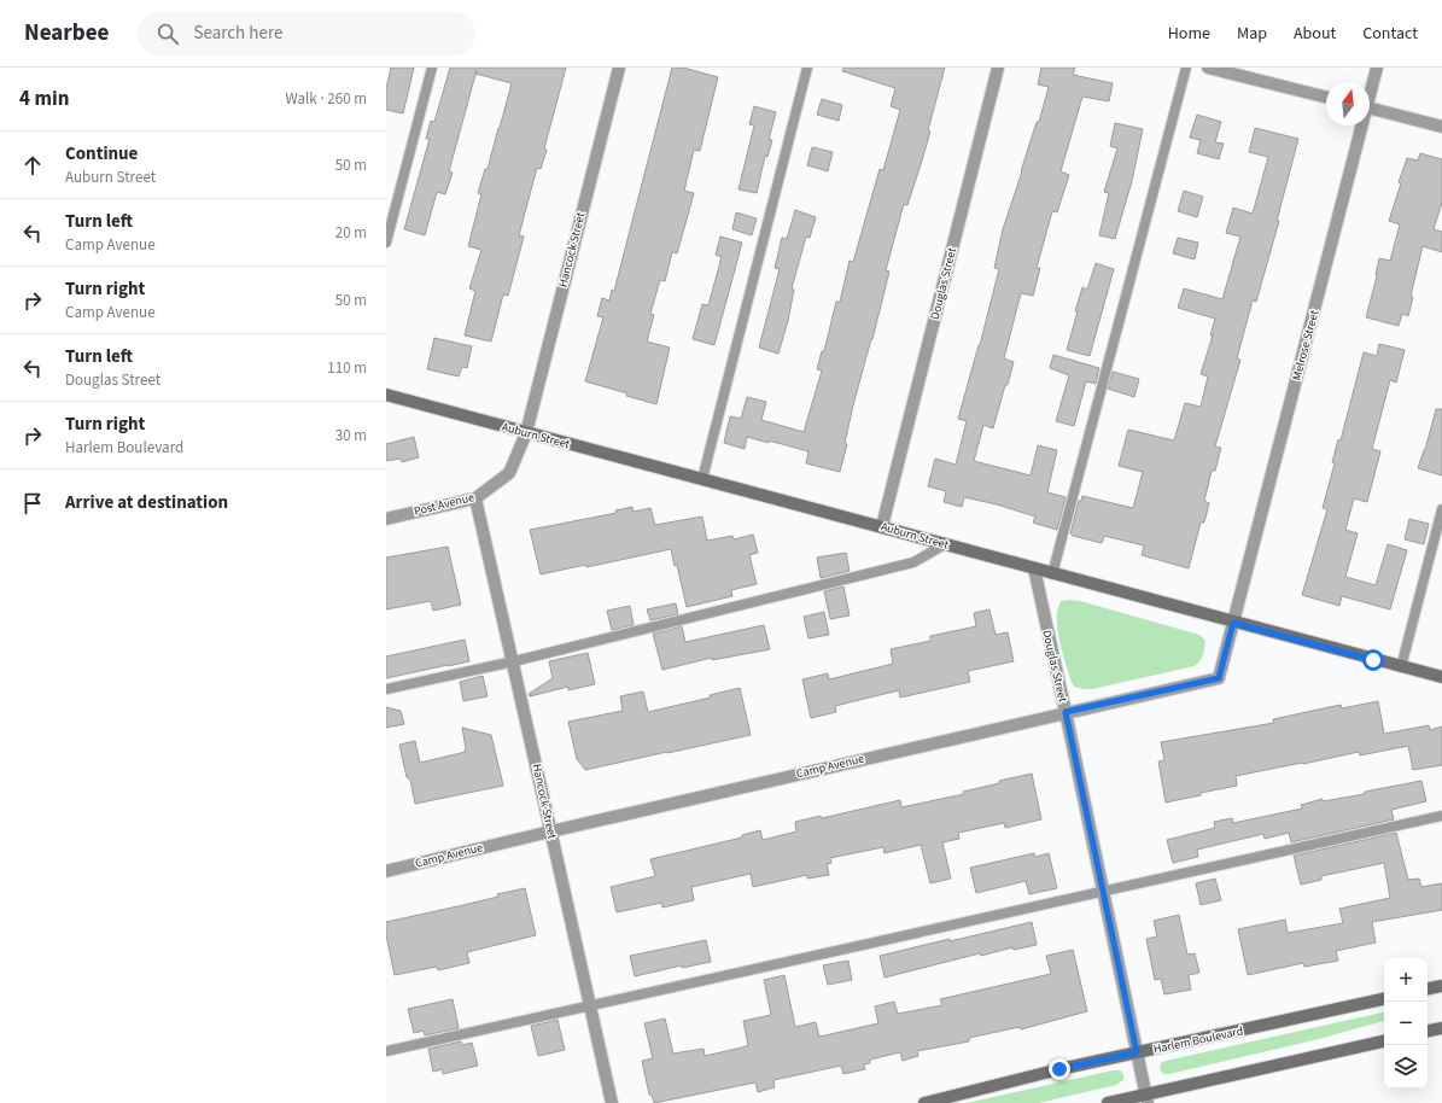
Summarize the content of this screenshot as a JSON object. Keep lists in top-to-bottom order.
{
  "streets": {
    "main road": ["Auburn Street", "Harlem Boulevard"],
    "street": [
      "Hancock Street",
      "Douglas Street",
      "Melrose Street",
      "Post Avenue",
      "Camp Avenue"
    ]
  },
  "crossings": [
    ["Hancock Street", "Auburn Street"],
    ["Hancock Street", "Post Avenue"],
    ["Hancock Street", "Camp Avenue"],
    ["Douglas Street", "Auburn Street"],
    ["Douglas Street", "Camp Avenue"],
    ["Douglas Street", "Harlem Boulevard"],
    ["Melrose Street", "Auburn Street"],
    ["Melrose Street", "Camp Avenue"],
    ["Auburn Street", "Post Avenue"],
    ["Auburn Street", "Camp Avenue"]
  ],
  "north": "top",
  "page": {
    "header": "Nearbee",
    "search": "Search here",
    "nav": [
      "Home",
      "Map",
      "About",
      "Contact"
    ],
    "heading": ["4 min", "Walk · 260 m"],
    "list": [
      ["Continue", "Auburn Street", "50 m"],
      ["Turn left", "Camp Avenue", "20 m"],
      ["Turn right", "Camp Avenue", "50 m"],
      ["Turn left", "Douglas Street", "110 m"],
      ["Turn right", "Harlem Boulevard", "30 m"],
      "Arrive at destination"
    ],
    "map_buttons": ["+", "−"]
  }
}
